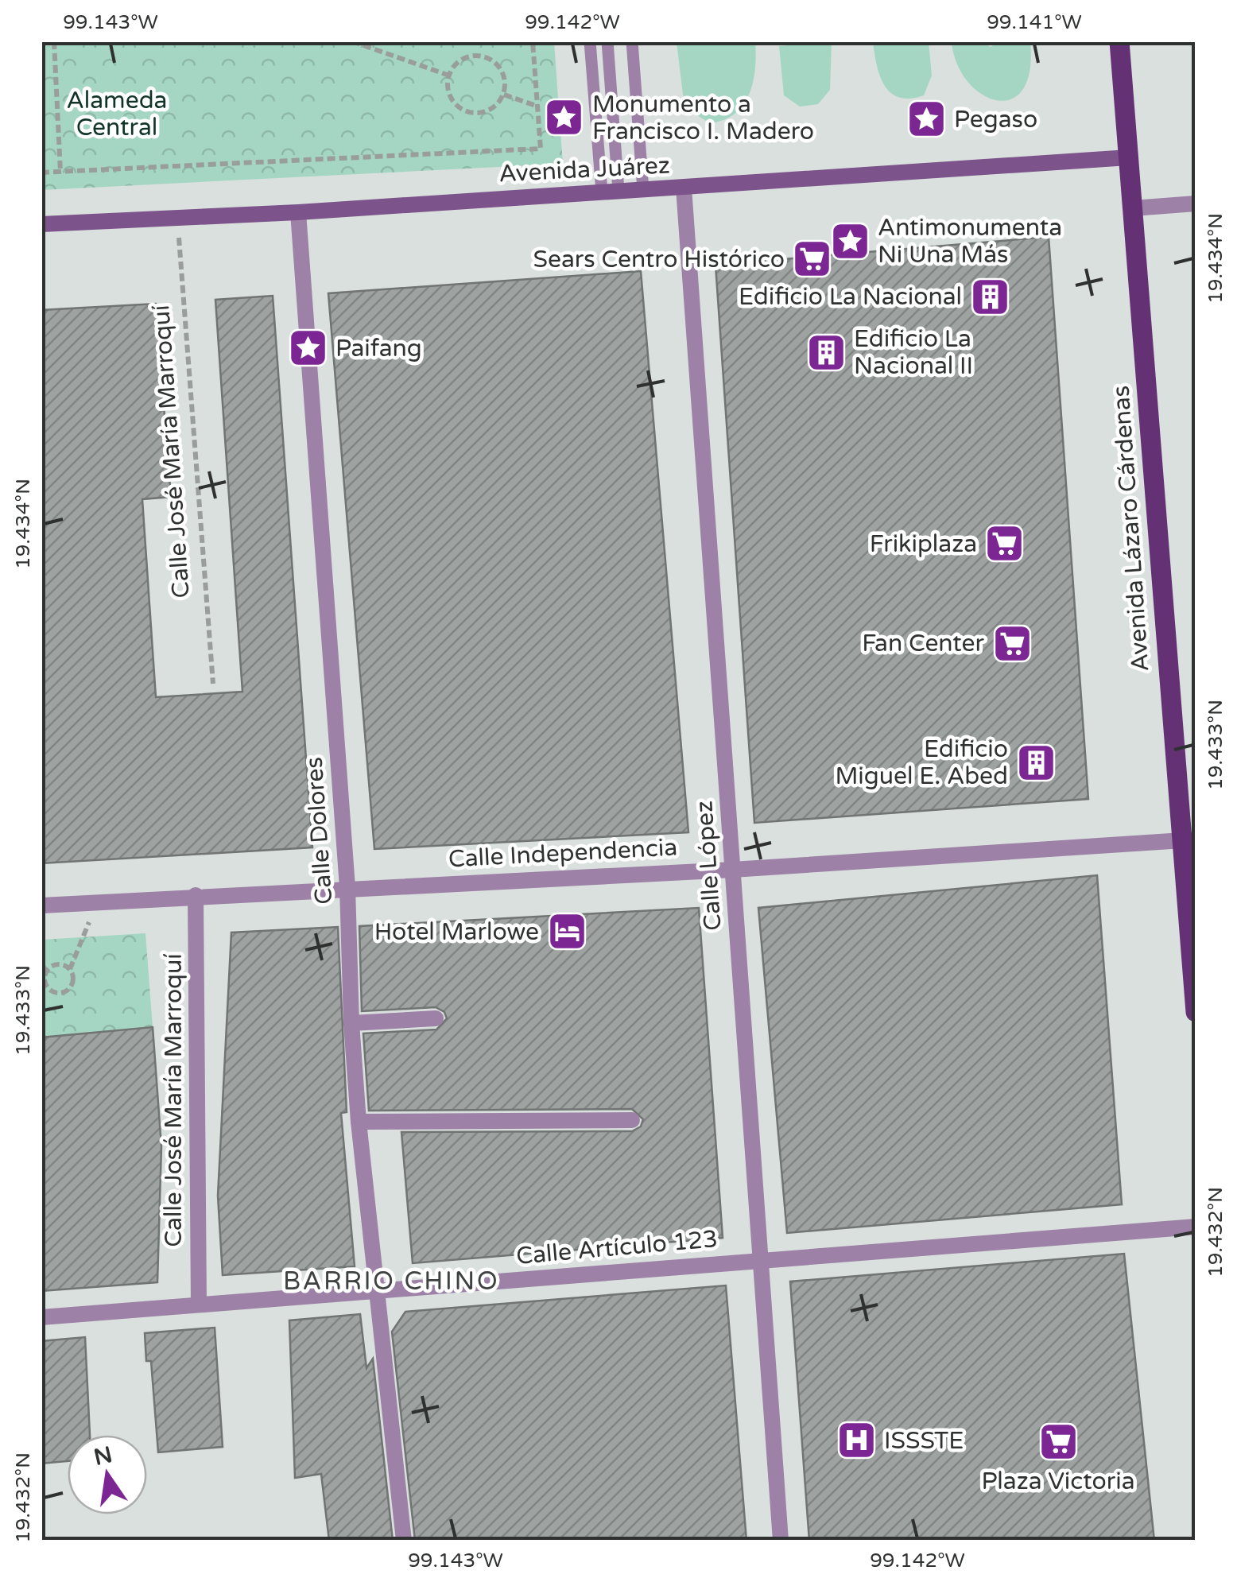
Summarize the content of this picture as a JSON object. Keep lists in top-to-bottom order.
{
  "streets": {
    "main road": ["Avenida Juárez", "Avenida Lázaro Cárdenas"],
    "street": [
      "Calle José María Marroquí",
      "Calle Dolores",
      "Calle Independencia",
      "Calle López",
      "Calle Artículo 123"
    ]
  },
  "crossings": [
    ["Avenida Juárez", "Calle José María Marroquí"],
    ["Avenida Juárez", "Avenida Lázaro Cárdenas"],
    ["Avenida Juárez", "Calle Dolores"],
    ["Avenida Juárez", "Calle López"],
    ["Calle José María Marroquí", "Calle Independencia"],
    ["Calle José María Marroquí", "Calle Artículo 123"],
    ["Avenida Lázaro Cárdenas", "Calle Independencia"],
    ["Calle Dolores", "Calle Independencia"],
    ["Calle Dolores", "Calle Artículo 123"],
    ["Calle Independencia", "Calle López"],
    ["Calle López", "Calle Artículo 123"]
  ],
  "districts": ["BARRIO CHINO"],
  "parks": ["Alameda Central"],
  "places": {
    "place": [
      "Monumento a Francisco I. Madero",
      "Pegaso",
      "Antimonumenta Ni Una Más",
      "Paifang"
    ],
    "supermarket": [
      "Sears Centro Histórico",
      "Frikiplaza",
      "Fan Center",
      "Plaza Victoria"
    ],
    "building": ["Edificio La Nacional", "Edificio La Nacional II", "Edificio Miguel E. Abed"],
    "hotel": ["Hotel Marlowe"],
    "hospital": ["ISSSTE"]
  },
  "north": "top",
  "coordinates": [
    "99.143°W",
    "99.142°W",
    "99.141°W",
    "19.434°N",
    "19.433°N",
    "19.432°N"
  ]
}
